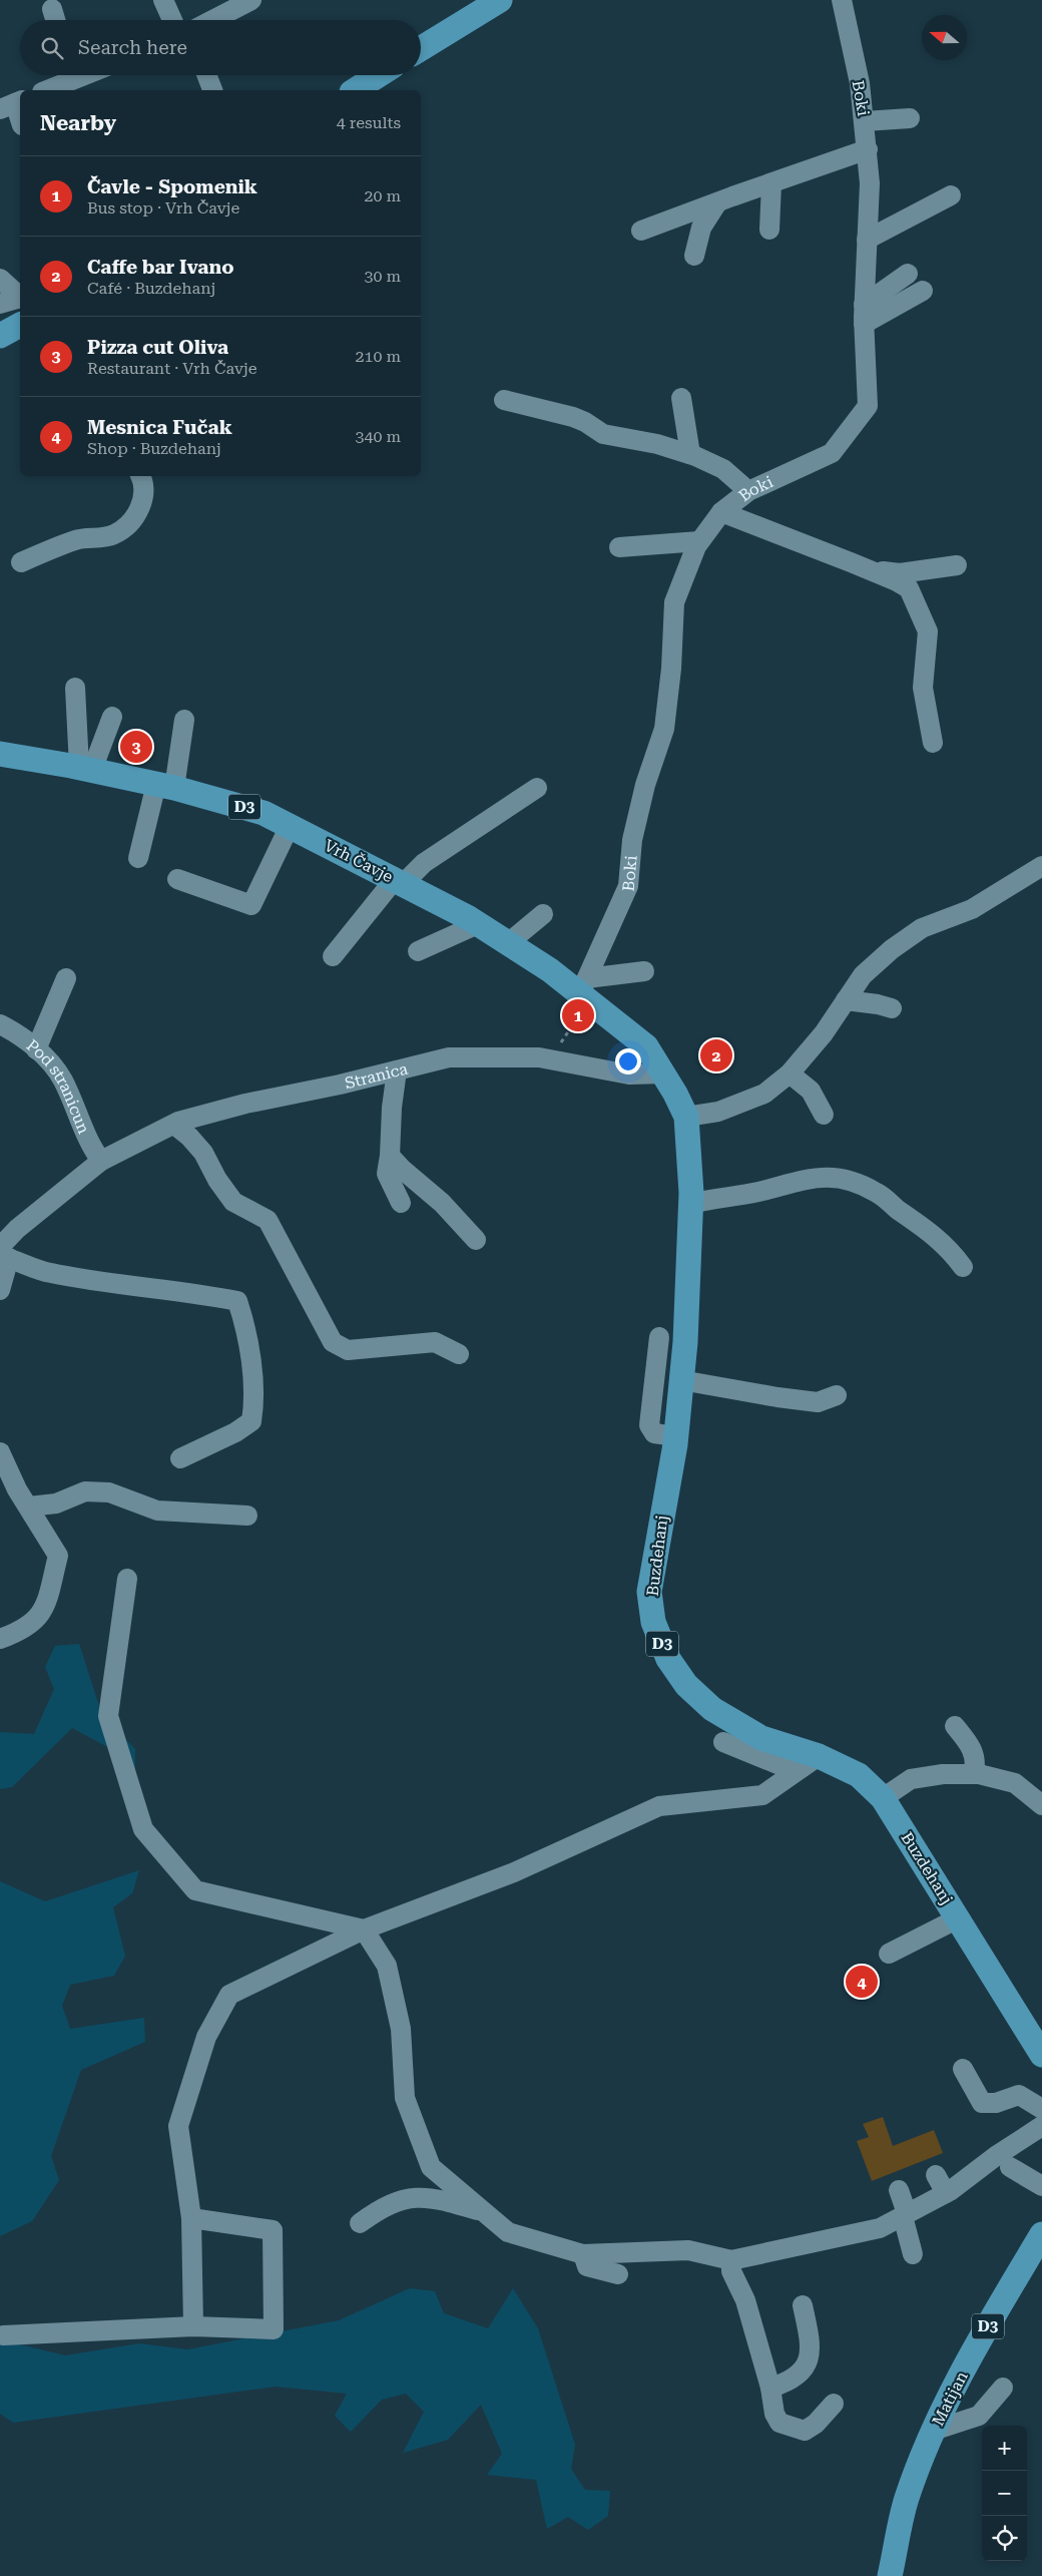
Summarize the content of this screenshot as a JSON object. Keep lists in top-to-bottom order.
{
  "streets": {
    "main road": [
      "D3",
      "Vrh Čavje",
      "Buzdehanj",
      "Matijan"
    ],
    "street": ["Boki", "Stranica", "Pod stranicun"]
  },
  "crossings": [
    ["Boki", "Vrh Čavje"],
    ["Vrh Čavje", "Stranica"],
    ["Vrh Čavje", "Buzdehanj"],
    ["Stranica", "Pod stranicun"],
    ["Stranica", "Buzdehanj"]
  ],
  "north": "left",
  "page": {
    "search": "Search here",
    "heading": ["Nearby", "4 results"],
    "list": [
      {
        "mark": "1",
        "name": "Čavle - Spomenik",
        "note": "Bus stop · Vrh Čavje",
        "value": "20 m"
      },
      {
        "mark": "2",
        "name": "Caffe bar Ivano",
        "note": "Café · Buzdehanj",
        "value": "30 m"
      },
      {
        "mark": "3",
        "name": "Pizza cut Oliva",
        "note": "Restaurant · Vrh Čavje",
        "value": "210 m"
      },
      {
        "mark": "4",
        "name": "Mesnica Fučak",
        "note": "Shop · Buzdehanj",
        "value": "340 m"
      }
    ],
    "pins": [
      "3",
      "1",
      "2",
      "4"
    ],
    "map_buttons": ["+", "−"]
  }
}
